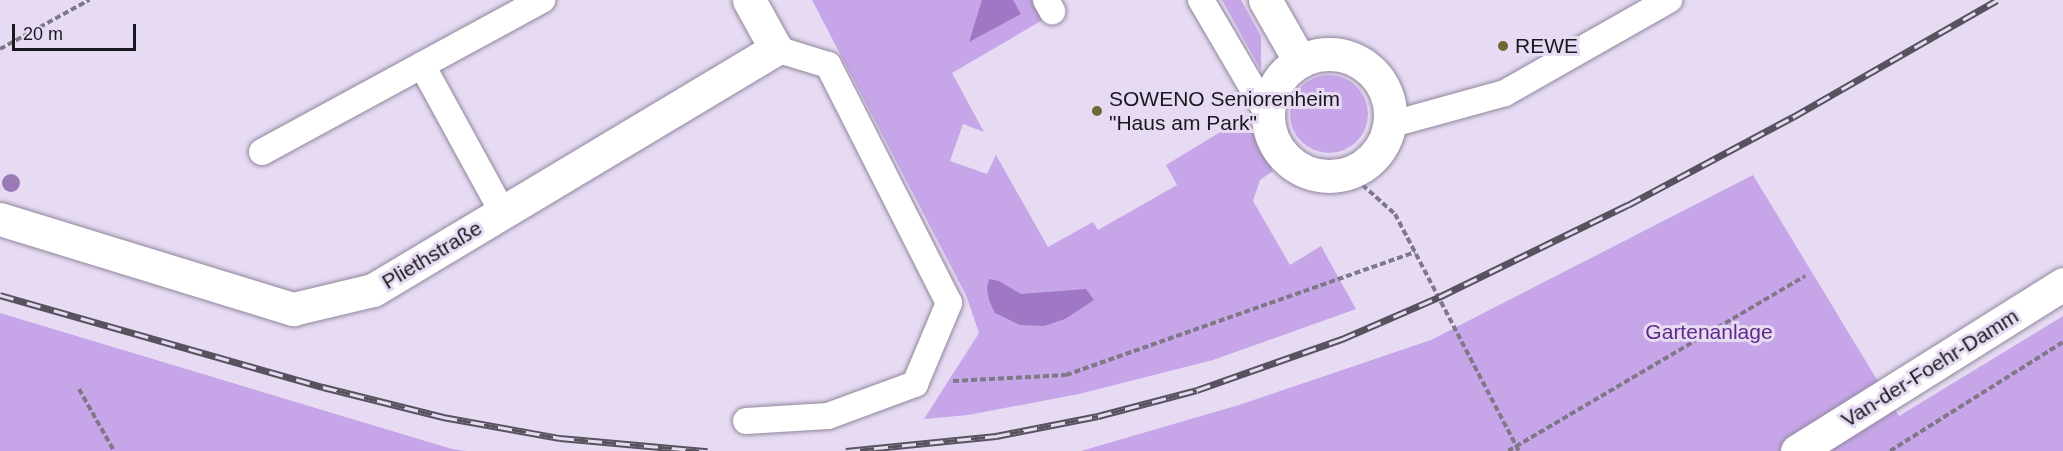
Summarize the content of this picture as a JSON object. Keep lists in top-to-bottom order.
{
  "streets": {
    "street": ["Pliethstraße", "Van-der-Foehr-Damm"]
  },
  "parks": ["Gartenanlage"],
  "places": ["REWE", "SOWENO Seniorenheim \"Haus am Park\""],
  "scale_bar": "20 m"
}
